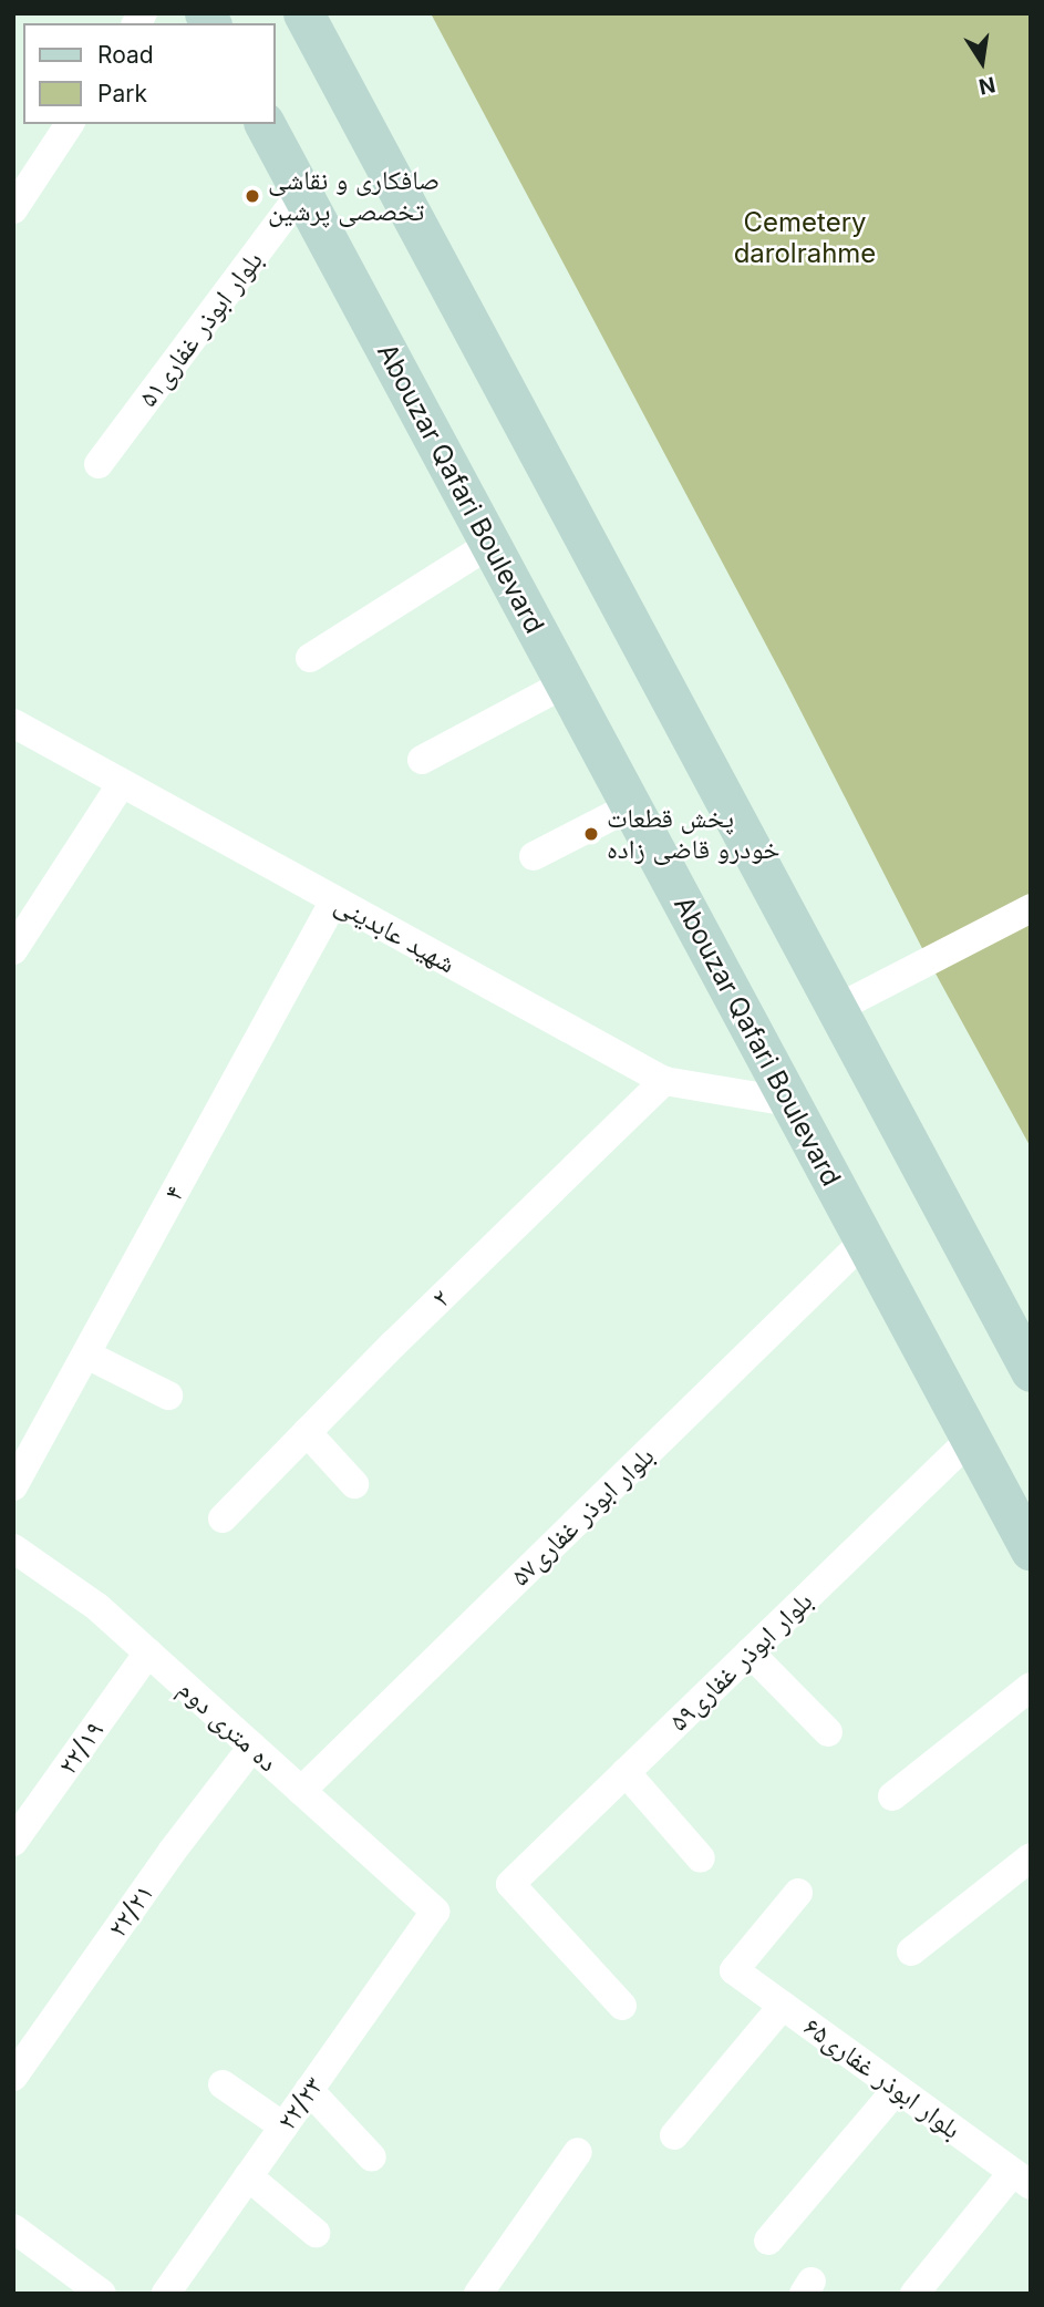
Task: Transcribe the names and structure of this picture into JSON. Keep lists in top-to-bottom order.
{
  "streets": {
    "main road": ["Abouzar Qafari Boulevard"],
    "street": [
      "بلوار ابوذر غفاری۵۱",
      "شهید عابدینی",
      "۴",
      "۲",
      "بلوار ابوذر غفاری۵۷",
      "بلوار ابوذر غفاری۵۹",
      "ده متری دوم",
      "۲۲/۱۹",
      "۲۲/۲۱",
      "بلوار ابوذر غفاری۶۵",
      "۲۲/۲۳"
    ]
  },
  "crossings": [
    ["بلوار ابوذر غفاری۵۱", "Abouzar Qafari Boulevard"],
    ["Abouzar Qafari Boulevard", "شهید عابدینی"],
    ["Abouzar Qafari Boulevard", "بلوار ابوذر غفاری۵۷"],
    ["Abouzar Qafari Boulevard", "بلوار ابوذر غفاری۵۹"],
    ["شهید عابدینی", "۴"],
    ["شهید عابدینی", "۲"],
    ["بلوار ابوذر غفاری۵۷", "ده متری دوم"],
    ["ده متری دوم", "۲۲/۱۹"],
    ["ده متری دوم", "۲۲/۲۱"],
    ["ده متری دوم", "۲۲/۲۳"]
  ],
  "parks": ["Cemetery darolrahme"],
  "places": ["صافکاری و نقاشی تخصصی پرشین", "پخش قطعات خودرو قاضی زاده"],
  "legend": ["Road", "Park"],
  "north": "bottom"
}
